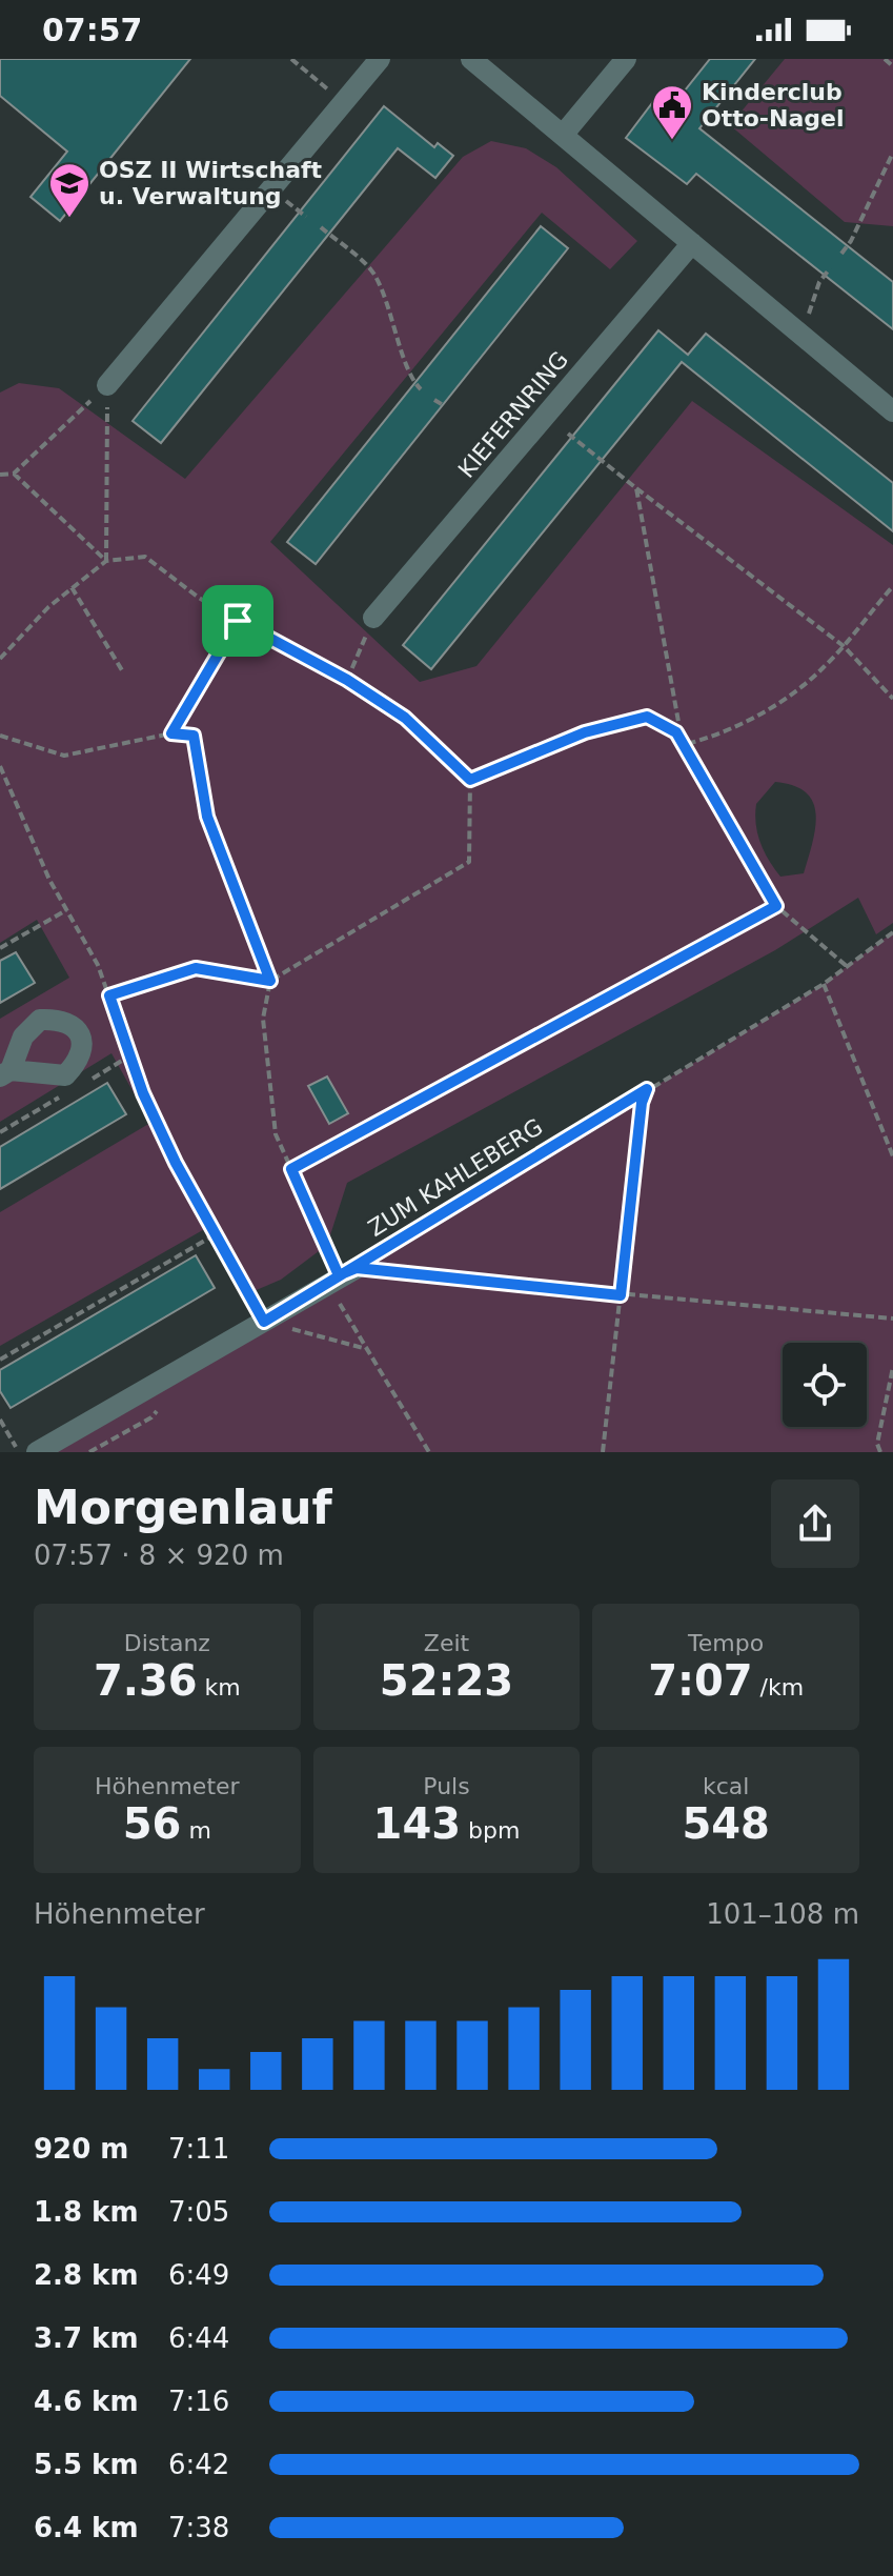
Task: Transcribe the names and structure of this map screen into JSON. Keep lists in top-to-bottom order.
{
  "streets": {
    "street": ["KIEFERNRING"],
    "path": ["ZUM KAHLEBERG"]
  },
  "places": {
    "public building": ["Kinderclub Otto-Nagel"],
    "school or university": ["OSZ II Wirtschaft u. Verwaltung"]
  },
  "page": {
    "status": "07:57",
    "heading": ["Morgenlauf", "07:57 · 8 × 920 m"],
    "stats": [
      ["Distanz", "7.36 km"],
      ["Zeit", "52:23"],
      ["Tempo", "7:07 /km"],
      ["Höhenmeter", "56 m"],
      ["Puls", "143 bpm"],
      ["kcal", "548"]
    ],
    "chart": ["Höhenmeter", "101–108 m"],
    "list": [
      {
        "name": "920 m",
        "note": "7:11"
      },
      {
        "name": "1.8 km",
        "note": "7:05"
      },
      {
        "name": "2.8 km",
        "note": "6:49"
      },
      {
        "name": "3.7 km",
        "note": "6:44"
      },
      {
        "name": "4.6 km",
        "note": "7:16"
      },
      {
        "name": "5.5 km",
        "note": "6:42"
      },
      {
        "name": "6.4 km",
        "note": "7:38"
      }
    ]
  }
}
